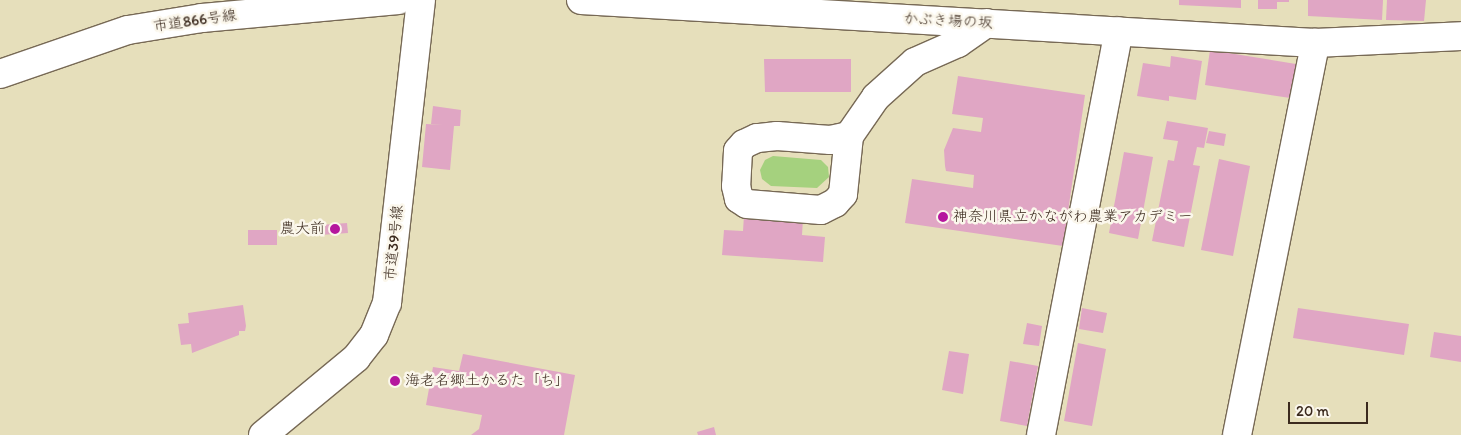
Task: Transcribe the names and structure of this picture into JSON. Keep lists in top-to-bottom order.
{
  "streets": {
    "street": ["市道866号線", "かぶき場の坂", "市道39号線"]
  },
  "places": ["神奈川県立かながわ農業アカデミー", "農大前", "海老名郷土かるた「ち」"],
  "scale_bar": "20 m"
}
